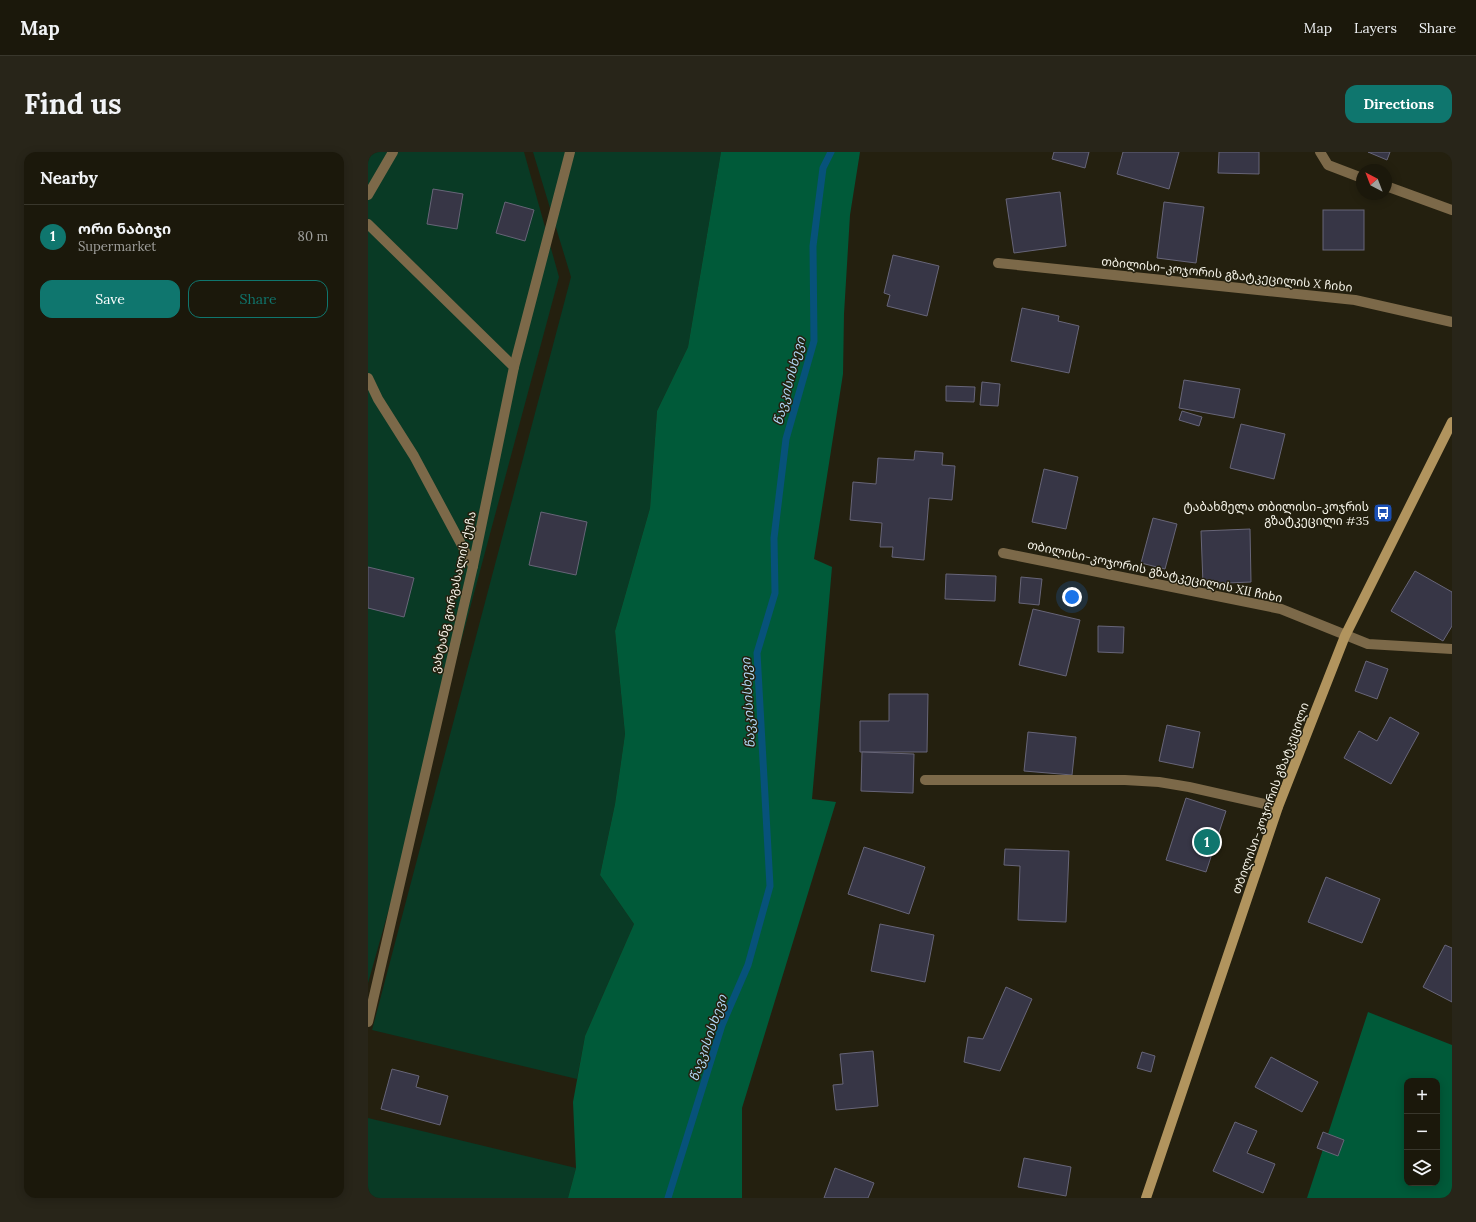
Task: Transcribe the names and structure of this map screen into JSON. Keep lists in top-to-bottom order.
{
  "streets": {
    "main road": ["თბილისი-კოჯორის გზატკეცილი"],
    "street": ["თბილისი-კოჯორის გზატკეცილის X ჩიხი", "თბილისი-კოჯორის გზატკეცილის XII ჩიხი", "ვახტანგ გორგასალის ქუჩა"]
  },
  "crossings": [
    ["თბილისი-კოჯორის გზატკეცილის XII ჩიხი", "თბილისი-კოჯორის გზატკეცილი"]
  ],
  "water": ["წავკისისხევი"],
  "places": {
    "bus stop": ["ტაბახმელა თბილისი-კოჯრის გზატკეცილი #35"]
  },
  "north": "top left",
  "page": {
    "header": "Map",
    "nav": ["Map", "Layers", "Share"],
    "buttons": [
      "Directions",
      ["Save", "Share"]
    ],
    "title": "Find us",
    "heading": "Nearby",
    "list": [
      {
        "mark": "1",
        "name": "ორი ნაბიჯი",
        "note": "Supermarket",
        "value": "80 m"
      }
    ],
    "pins": "1",
    "map_buttons": ["+", "−"]
  }
}
